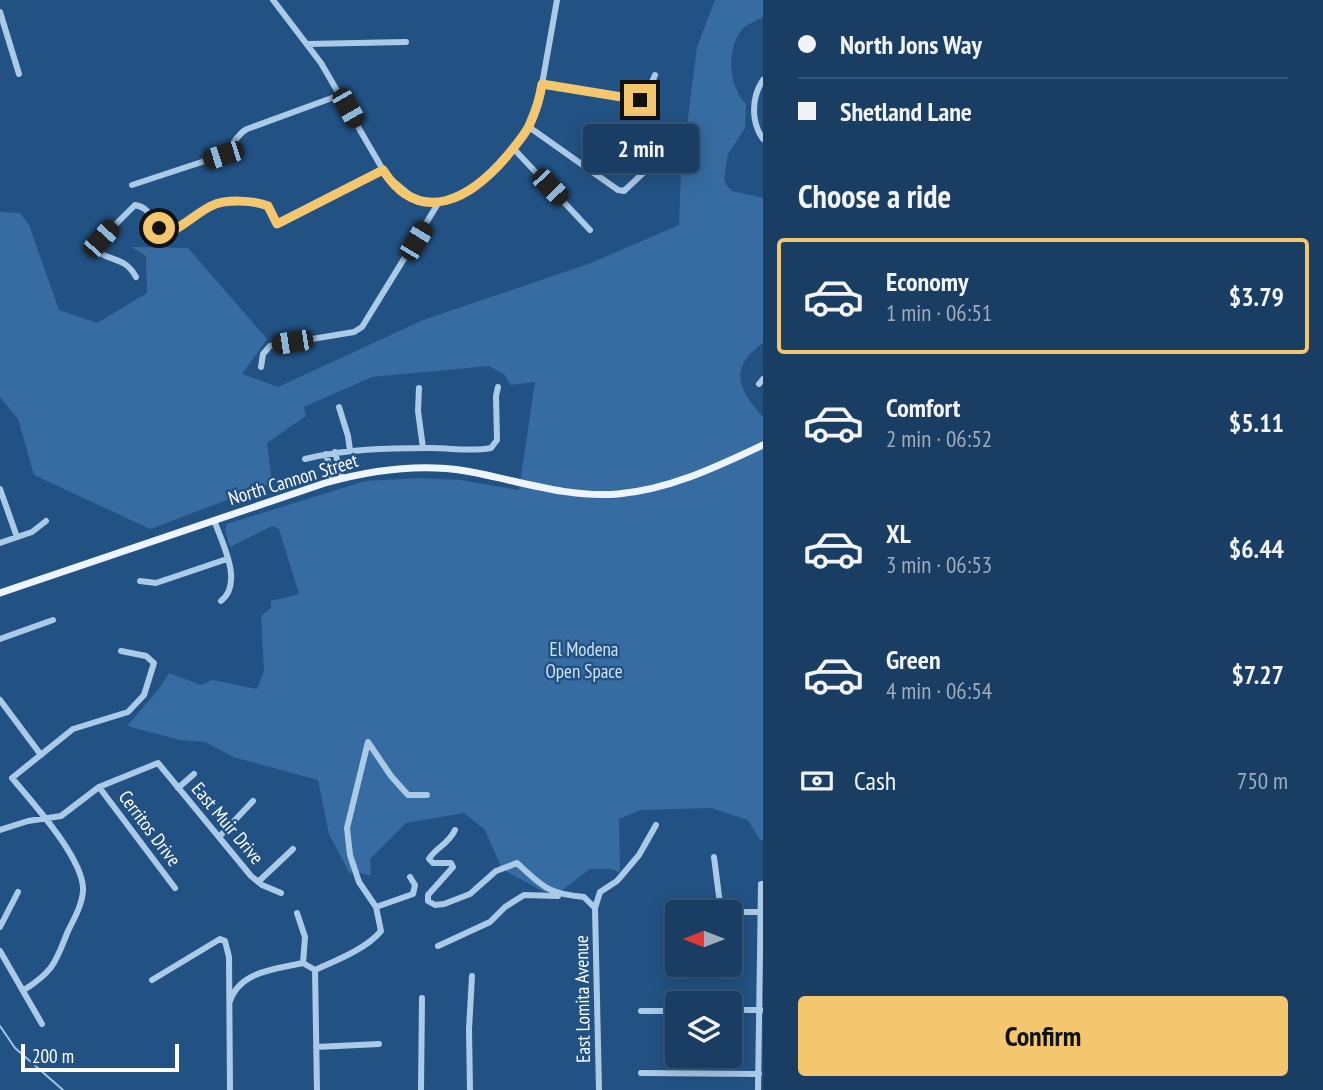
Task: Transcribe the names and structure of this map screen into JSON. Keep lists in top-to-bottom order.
{
  "streets": {
    "main road": ["North Cannon Street"],
    "street": ["East Muir Drive", "Cerritos Drive", "East Lomita Avenue"]
  },
  "crossings": [
    ["East Muir Drive", "Cerritos Drive"]
  ],
  "parks": ["El Modena Open Space"],
  "scale_bar": "200 m",
  "north": "left",
  "page": {
    "banner": ["North Jons Way", "Shetland Lane"],
    "bubble": "2 min",
    "heading": "Choose a ride",
    "list": [
      {
        "name": "Economy",
        "note": "1 min · 06:51",
        "value": "$3.79"
      },
      {
        "name": "Comfort",
        "note": "2 min · 06:52",
        "value": "$5.11"
      },
      {
        "name": "XL",
        "note": "3 min · 06:53",
        "value": "$6.44"
      },
      {
        "name": "Green",
        "note": "4 min · 06:54",
        "value": "$7.27"
      }
    ],
    "pay": ["Cash", "750 m"],
    "buttons": "Confirm",
    "scale": "200 m"
  }
}
